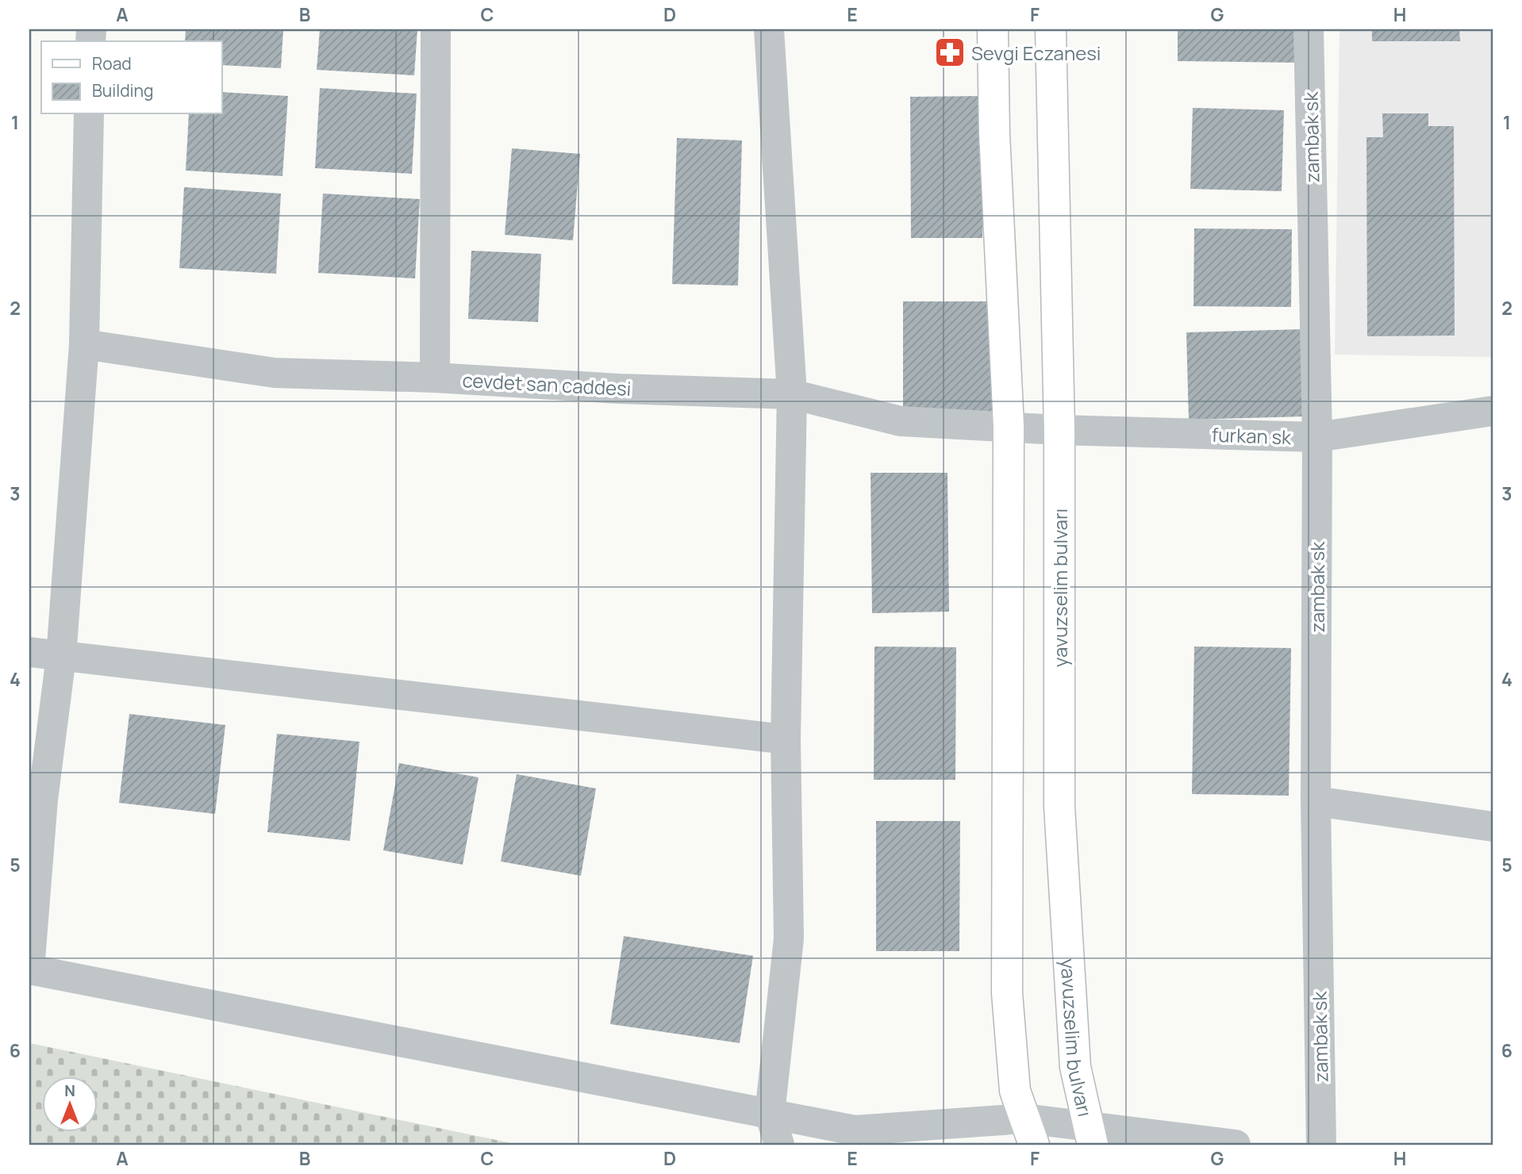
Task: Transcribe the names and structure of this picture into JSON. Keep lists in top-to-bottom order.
{
  "streets": {
    "main road": ["yavuzselim bulvarı"],
    "street": ["zambak sk", "cevdet san caddesi", "furkan sk"]
  },
  "crossings": [
    ["zambak sk", "furkan sk"],
    ["cevdet san caddesi", "furkan sk"],
    ["furkan sk", "yavuzselim bulvarı"]
  ],
  "places": {
    "pharmacy": ["Sevgi Eczanesi"]
  },
  "legend": ["Road", "Building"],
  "north": "top",
  "grid": {
    "columns": [
      "A",
      "B",
      "C",
      "D",
      "E",
      "F",
      "G",
      "H"
    ],
    "rows": [
      "1",
      "2",
      "3",
      "4",
      "5",
      "6"
    ]
  }
}
